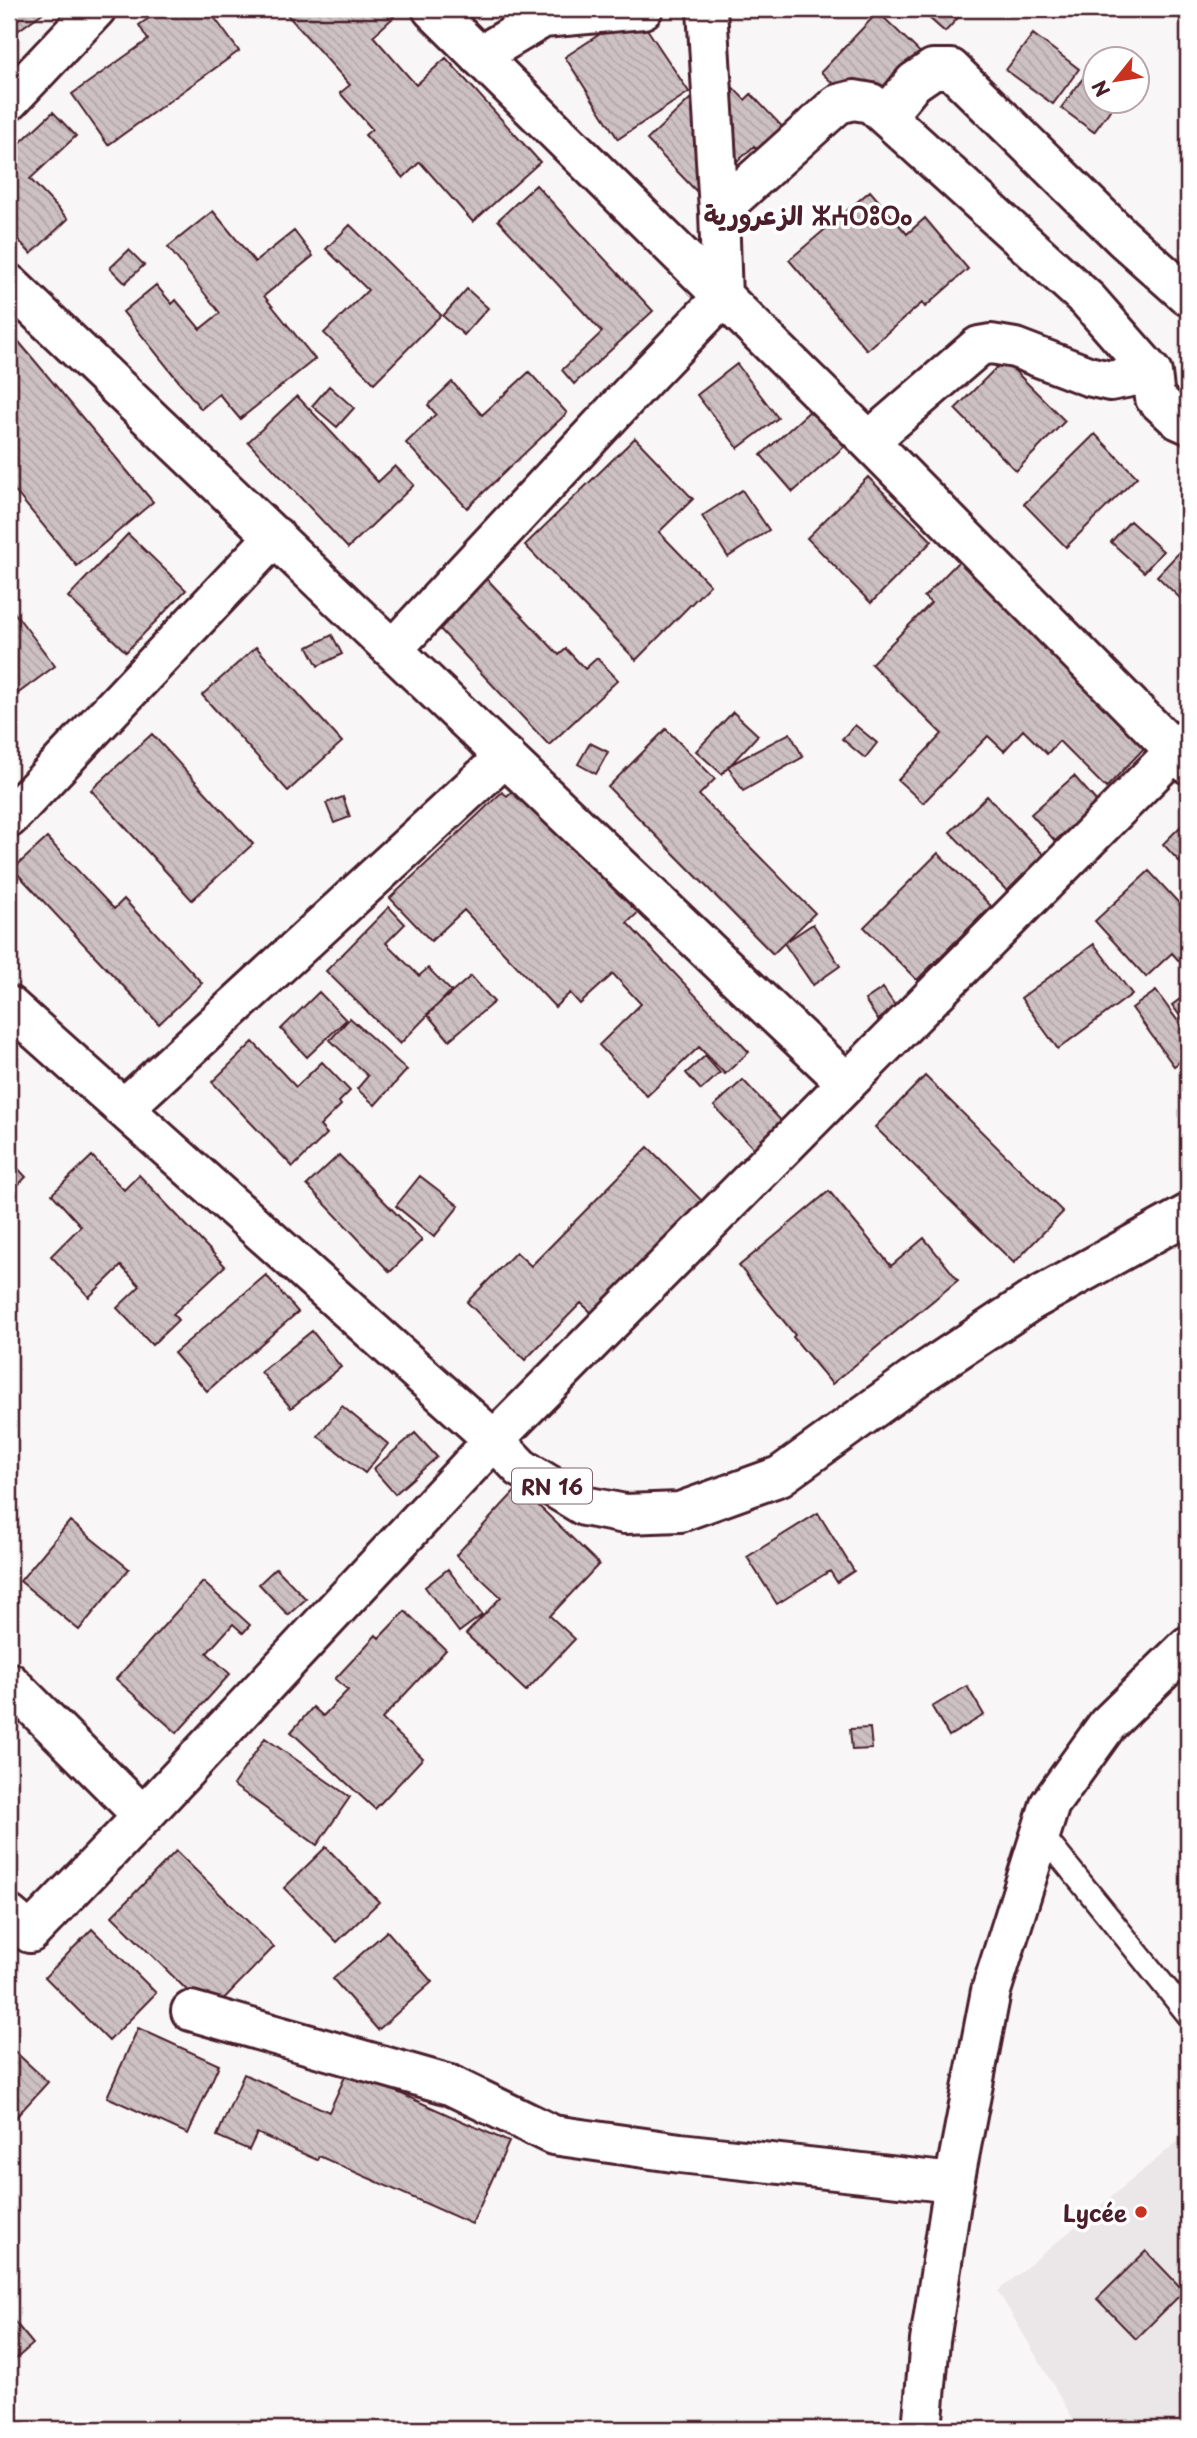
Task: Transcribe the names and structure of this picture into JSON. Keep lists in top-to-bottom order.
{
  "streets": {
    "street": ["RN 16"]
  },
  "districts": ["الزعرورية ⵣⵄⵔⵓⵔⴰ"],
  "places": ["Lycée"],
  "north": "bottom left"
}
